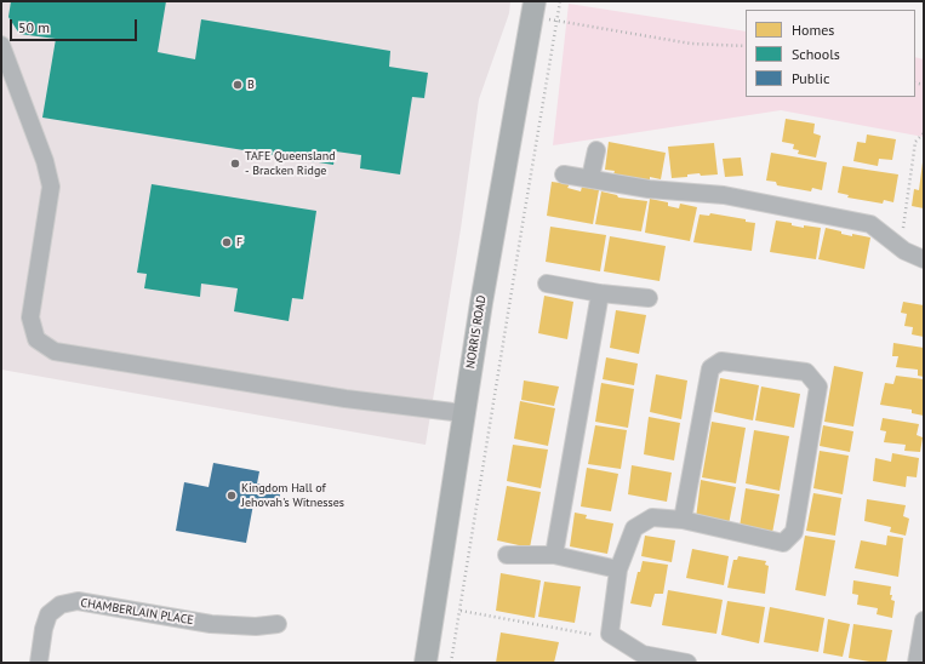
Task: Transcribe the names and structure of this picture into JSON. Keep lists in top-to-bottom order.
{
  "streets": {
    "main road": ["NORRIS ROAD"],
    "street": ["CHAMBERLAIN PLACE"]
  },
  "places": [
    "B",
    "TAFE Queensland - Bracken Ridge",
    "F",
    "Kingdom Hall of Jehovah's Witnesses"
  ],
  "legend": ["Homes", "Schools", "Public"],
  "scale_bar": "50 m"
}
